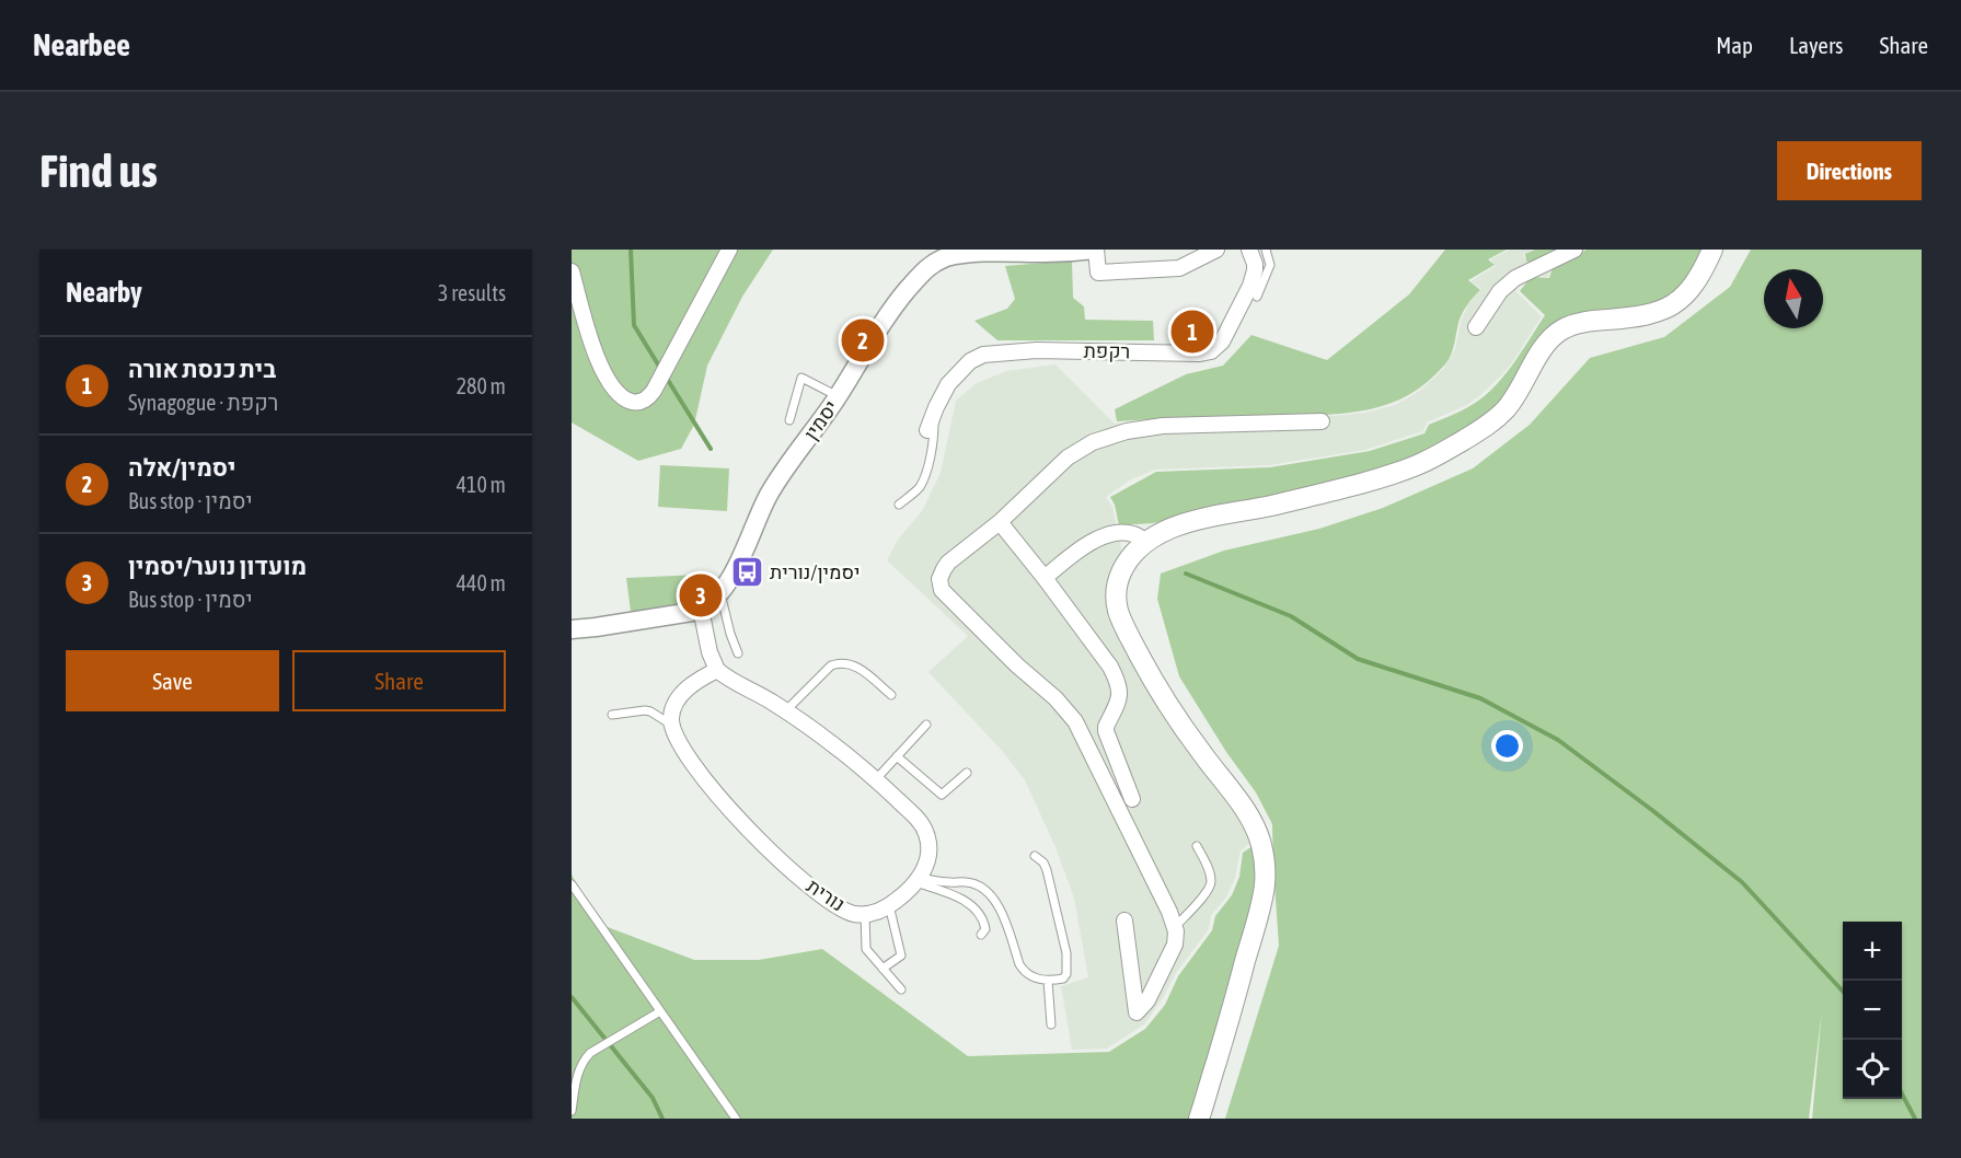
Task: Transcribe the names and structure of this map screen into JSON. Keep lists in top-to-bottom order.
{
  "streets": {
    "street": ["רקפת", "יסמין", "נורית"]
  },
  "places": {
    "bus stop": ["יסמין/נורית"]
  },
  "north": "top",
  "page": {
    "header": "Nearbee",
    "nav": ["Map", "Layers", "Share"],
    "buttons": [
      "Directions",
      ["Save", "Share"]
    ],
    "title": "Find us",
    "heading": ["Nearby", "3 results"],
    "pins": ["1", "2", "3"],
    "list": [
      {
        "mark": "1",
        "name": "בית כנסת אורה",
        "note": "Synagogue · רקפת",
        "value": "280 m"
      },
      {
        "mark": "2",
        "name": "יסמין/אלה",
        "note": "Bus stop · יסמין",
        "value": "410 m"
      },
      {
        "mark": "3",
        "name": "מועדון נוער/יסמין",
        "note": "Bus stop · יסמין",
        "value": "440 m"
      }
    ],
    "map_buttons": ["+", "−"]
  }
}
